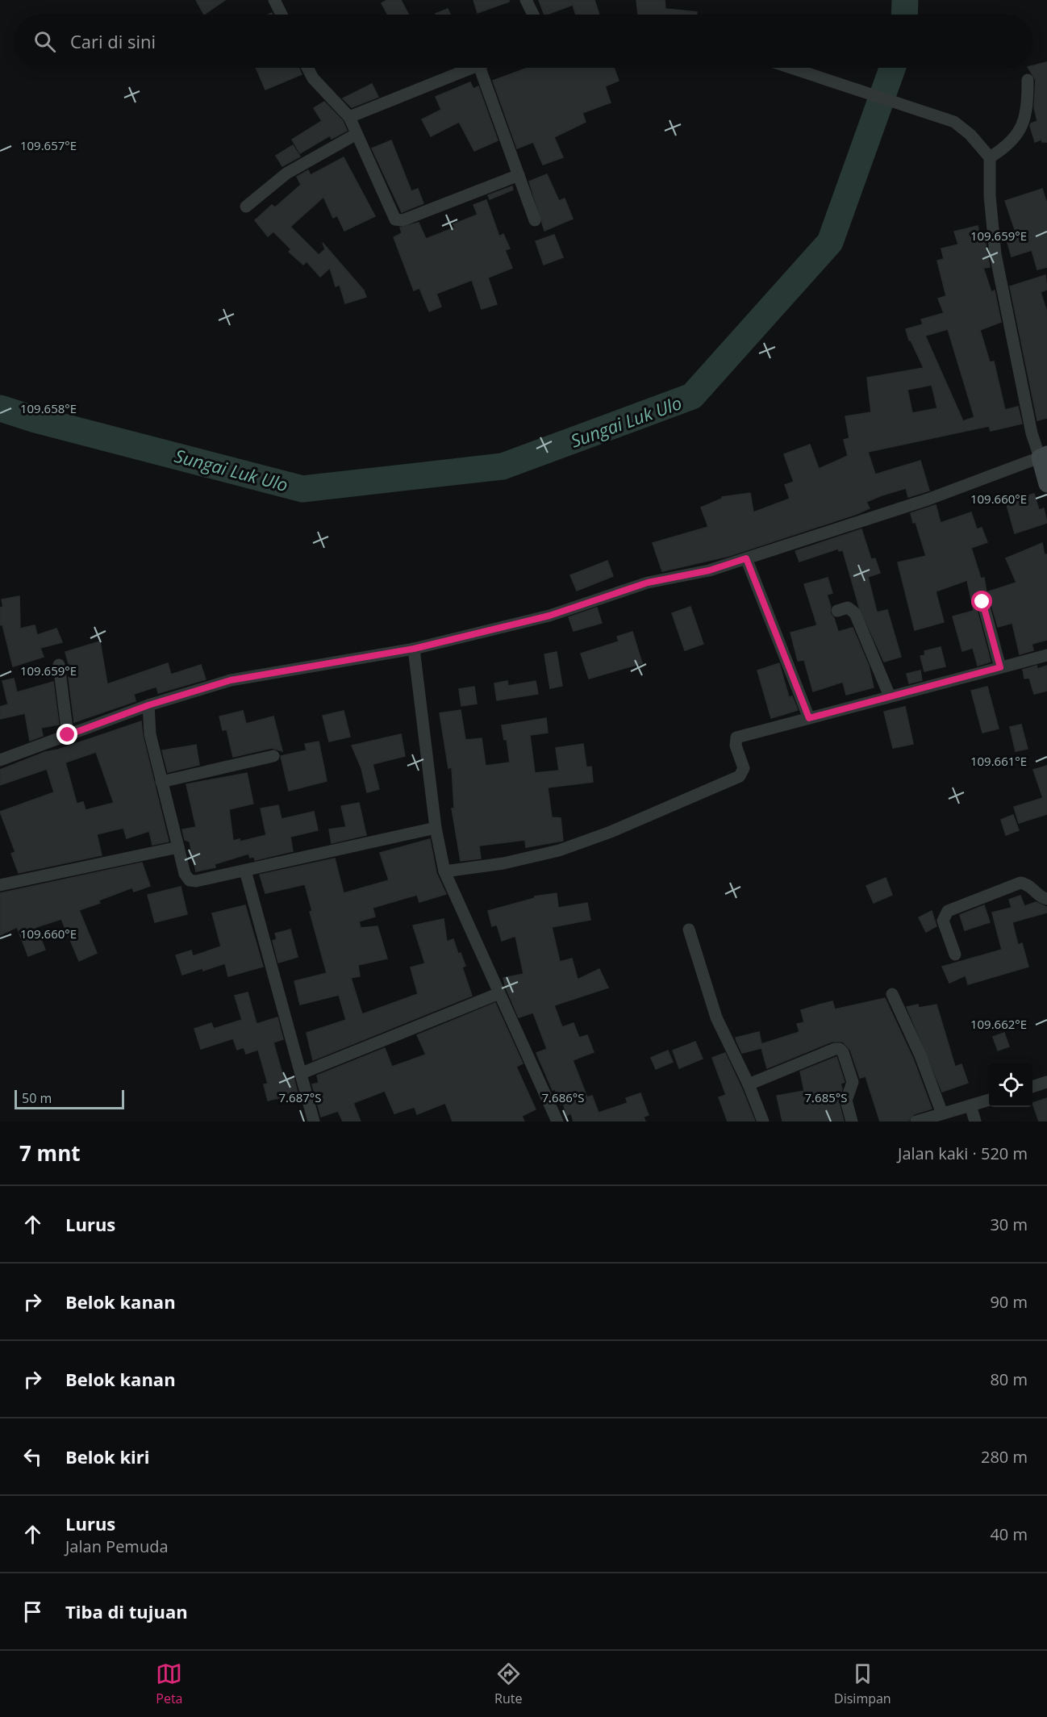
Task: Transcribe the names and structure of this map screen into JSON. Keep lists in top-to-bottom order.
{
  "water": ["Sungai Luk Ulo"],
  "scale_bar": "50 m",
  "page": {
    "search": "Cari di sini",
    "scale": "50 m",
    "heading": ["7 mnt", "Jalan kaki · 520 m"],
    "list": [
      ["Lurus", "30 m"],
      ["Belok kanan", "90 m"],
      ["Belok kanan", "80 m"],
      ["Belok kiri", "280 m"],
      ["Lurus", "Jalan Pemuda", "40 m"],
      "Tiba di tujuan"
    ],
    "nav": ["Peta", "Rute", "Disimpan"]
  },
  "coordinates": [
    "109.657°E",
    "109.659°E",
    "109.658°E",
    "109.660°E",
    "109.661°E",
    "109.662°E",
    "7.687°S",
    "7.686°S",
    "7.685°S"
  ]
}
